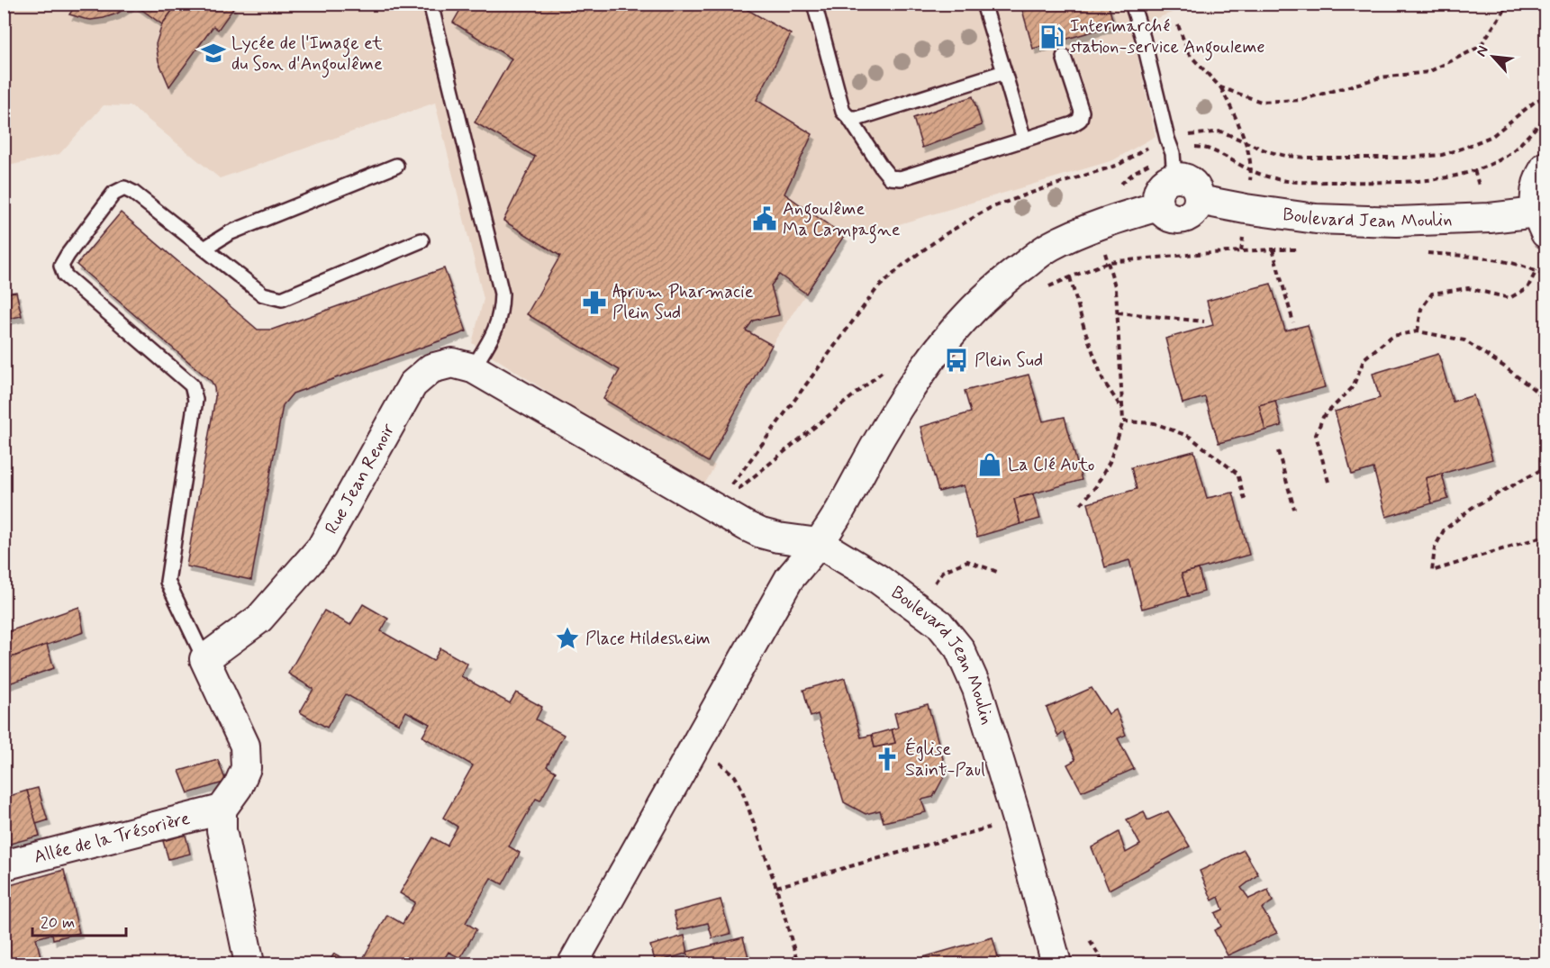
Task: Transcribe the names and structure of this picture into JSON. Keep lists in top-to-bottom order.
{
  "streets": {
    "street": ["Boulevard Jean Moulin", "Rue Jean Renoir", "Allée de la Trésorière"]
  },
  "crossings": [
    ["Boulevard Jean Moulin", "Rue Jean Renoir"]
  ],
  "places": {
    "fuel station": ["Intermarché station-service Angouleme"],
    "school or university": ["Lycée de l'Image et du Son d'Angoulême"],
    "public building": ["Angoulême Ma Campagne"],
    "pharmacy": ["Aprium Pharmacie Plein Sud"],
    "bus stop": ["Plein Sud"],
    "shop": ["La Clé Auto"],
    "place": ["Place Hildesheim"],
    "church": ["Église Saint-Paul"]
  },
  "scale_bar": "20 m",
  "north": "top left"
}
